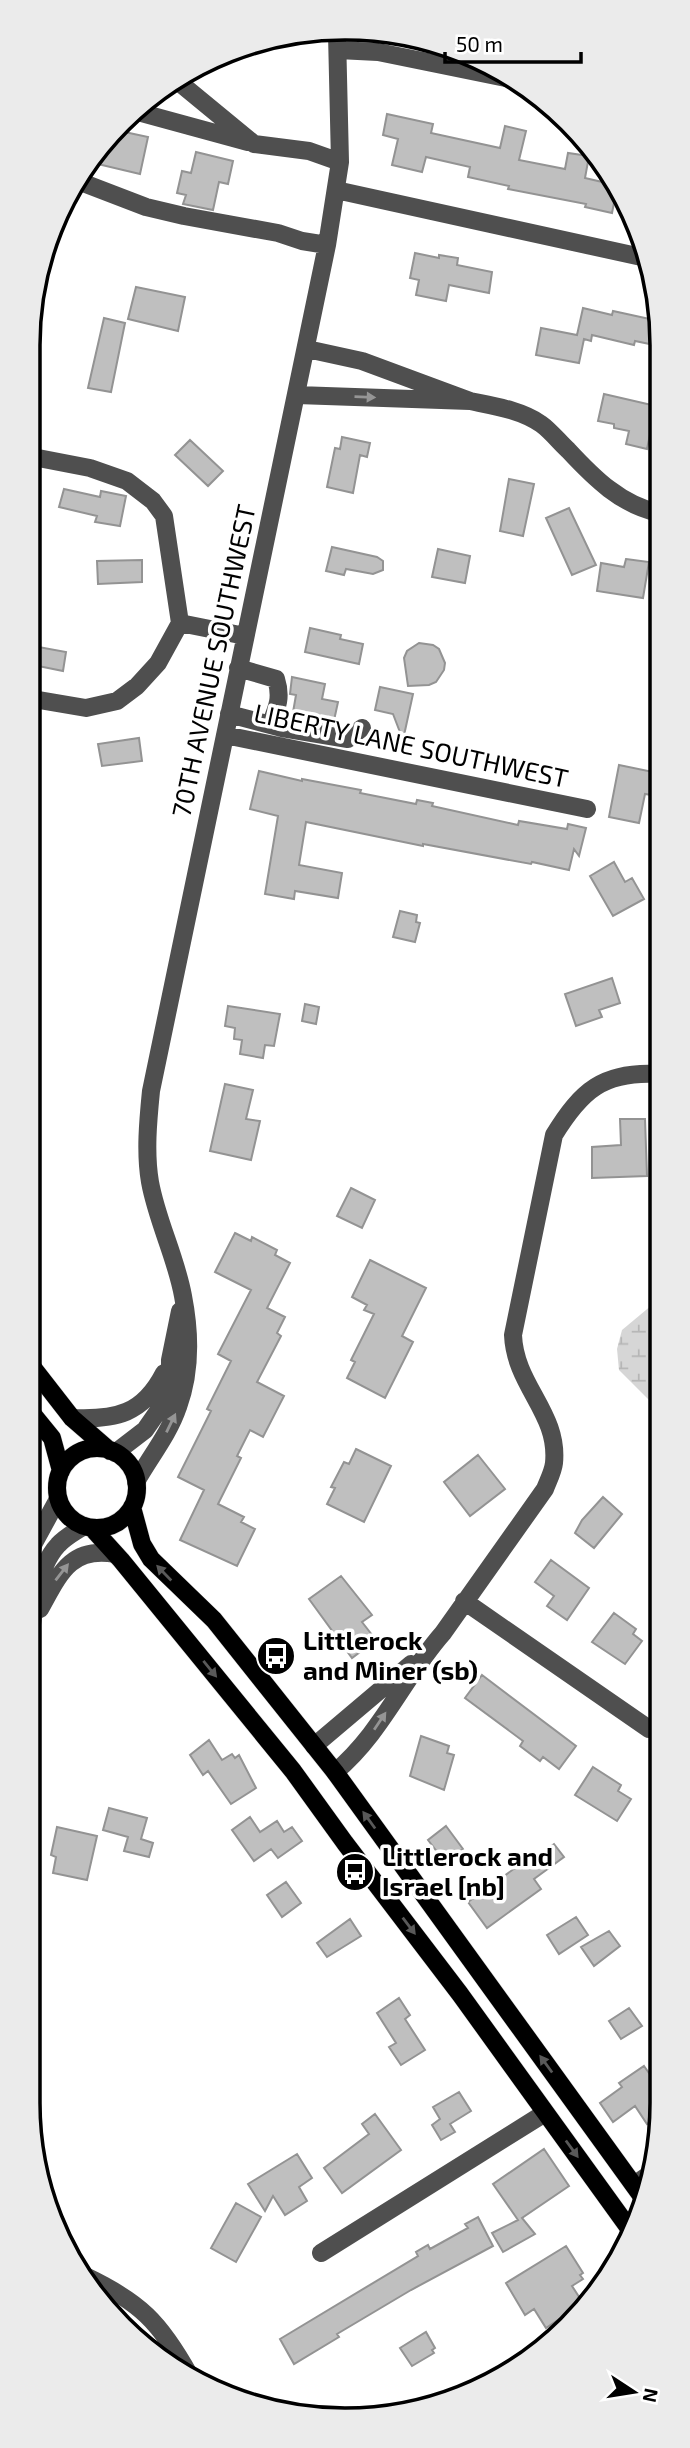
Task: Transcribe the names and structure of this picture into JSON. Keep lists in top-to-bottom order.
{
  "streets": {
    "street": ["70TH AVENUE SOUTHWEST", "LIBERTY LANE SOUTHWEST"]
  },
  "crossings": [
    ["70TH AVENUE SOUTHWEST", "LIBERTY LANE SOUTHWEST"]
  ],
  "places": {
    "bus stop": ["Littlerock and Miner (sb)", "Littlerock and Israel [nb]"]
  },
  "scale_bar": "50 m",
  "north": "right"
}
